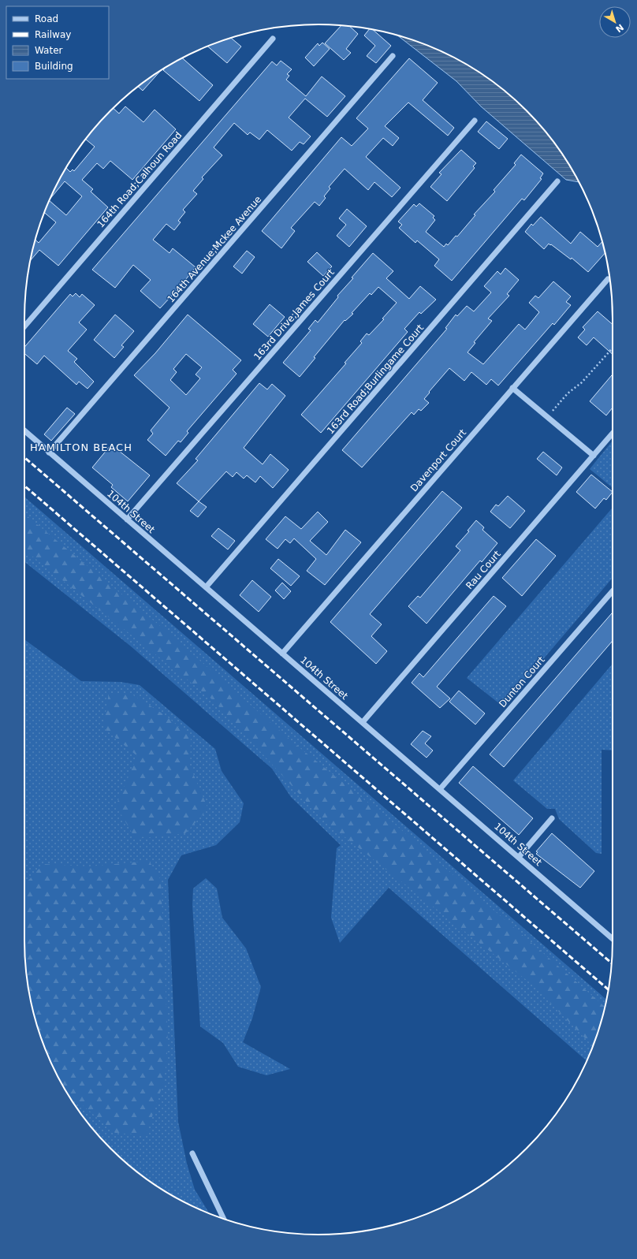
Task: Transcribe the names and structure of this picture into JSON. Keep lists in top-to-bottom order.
{
  "streets": {
    "street": [
      "164th Road;Calhoun Road",
      "164th Avenue;Mckee Avenue",
      "163rd Drive;James Court",
      "163rd Road;Burlingame Court",
      "Davenport Court",
      "104th Street",
      "Rau Court",
      "Dunton Court"
    ]
  },
  "crossings": [
    ["164th Avenue;Mckee Avenue", "104th Street"],
    ["163rd Drive;James Court", "104th Street"],
    ["163rd Road;Burlingame Court", "104th Street"],
    ["Davenport Court", "104th Street"],
    ["104th Street", "Rau Court"],
    ["104th Street", "Dunton Court"]
  ],
  "districts": ["HAMILTON BEACH"],
  "legend": [
    "Road",
    "Railway",
    "Water",
    "Building"
  ],
  "north": "bottom right"
}
